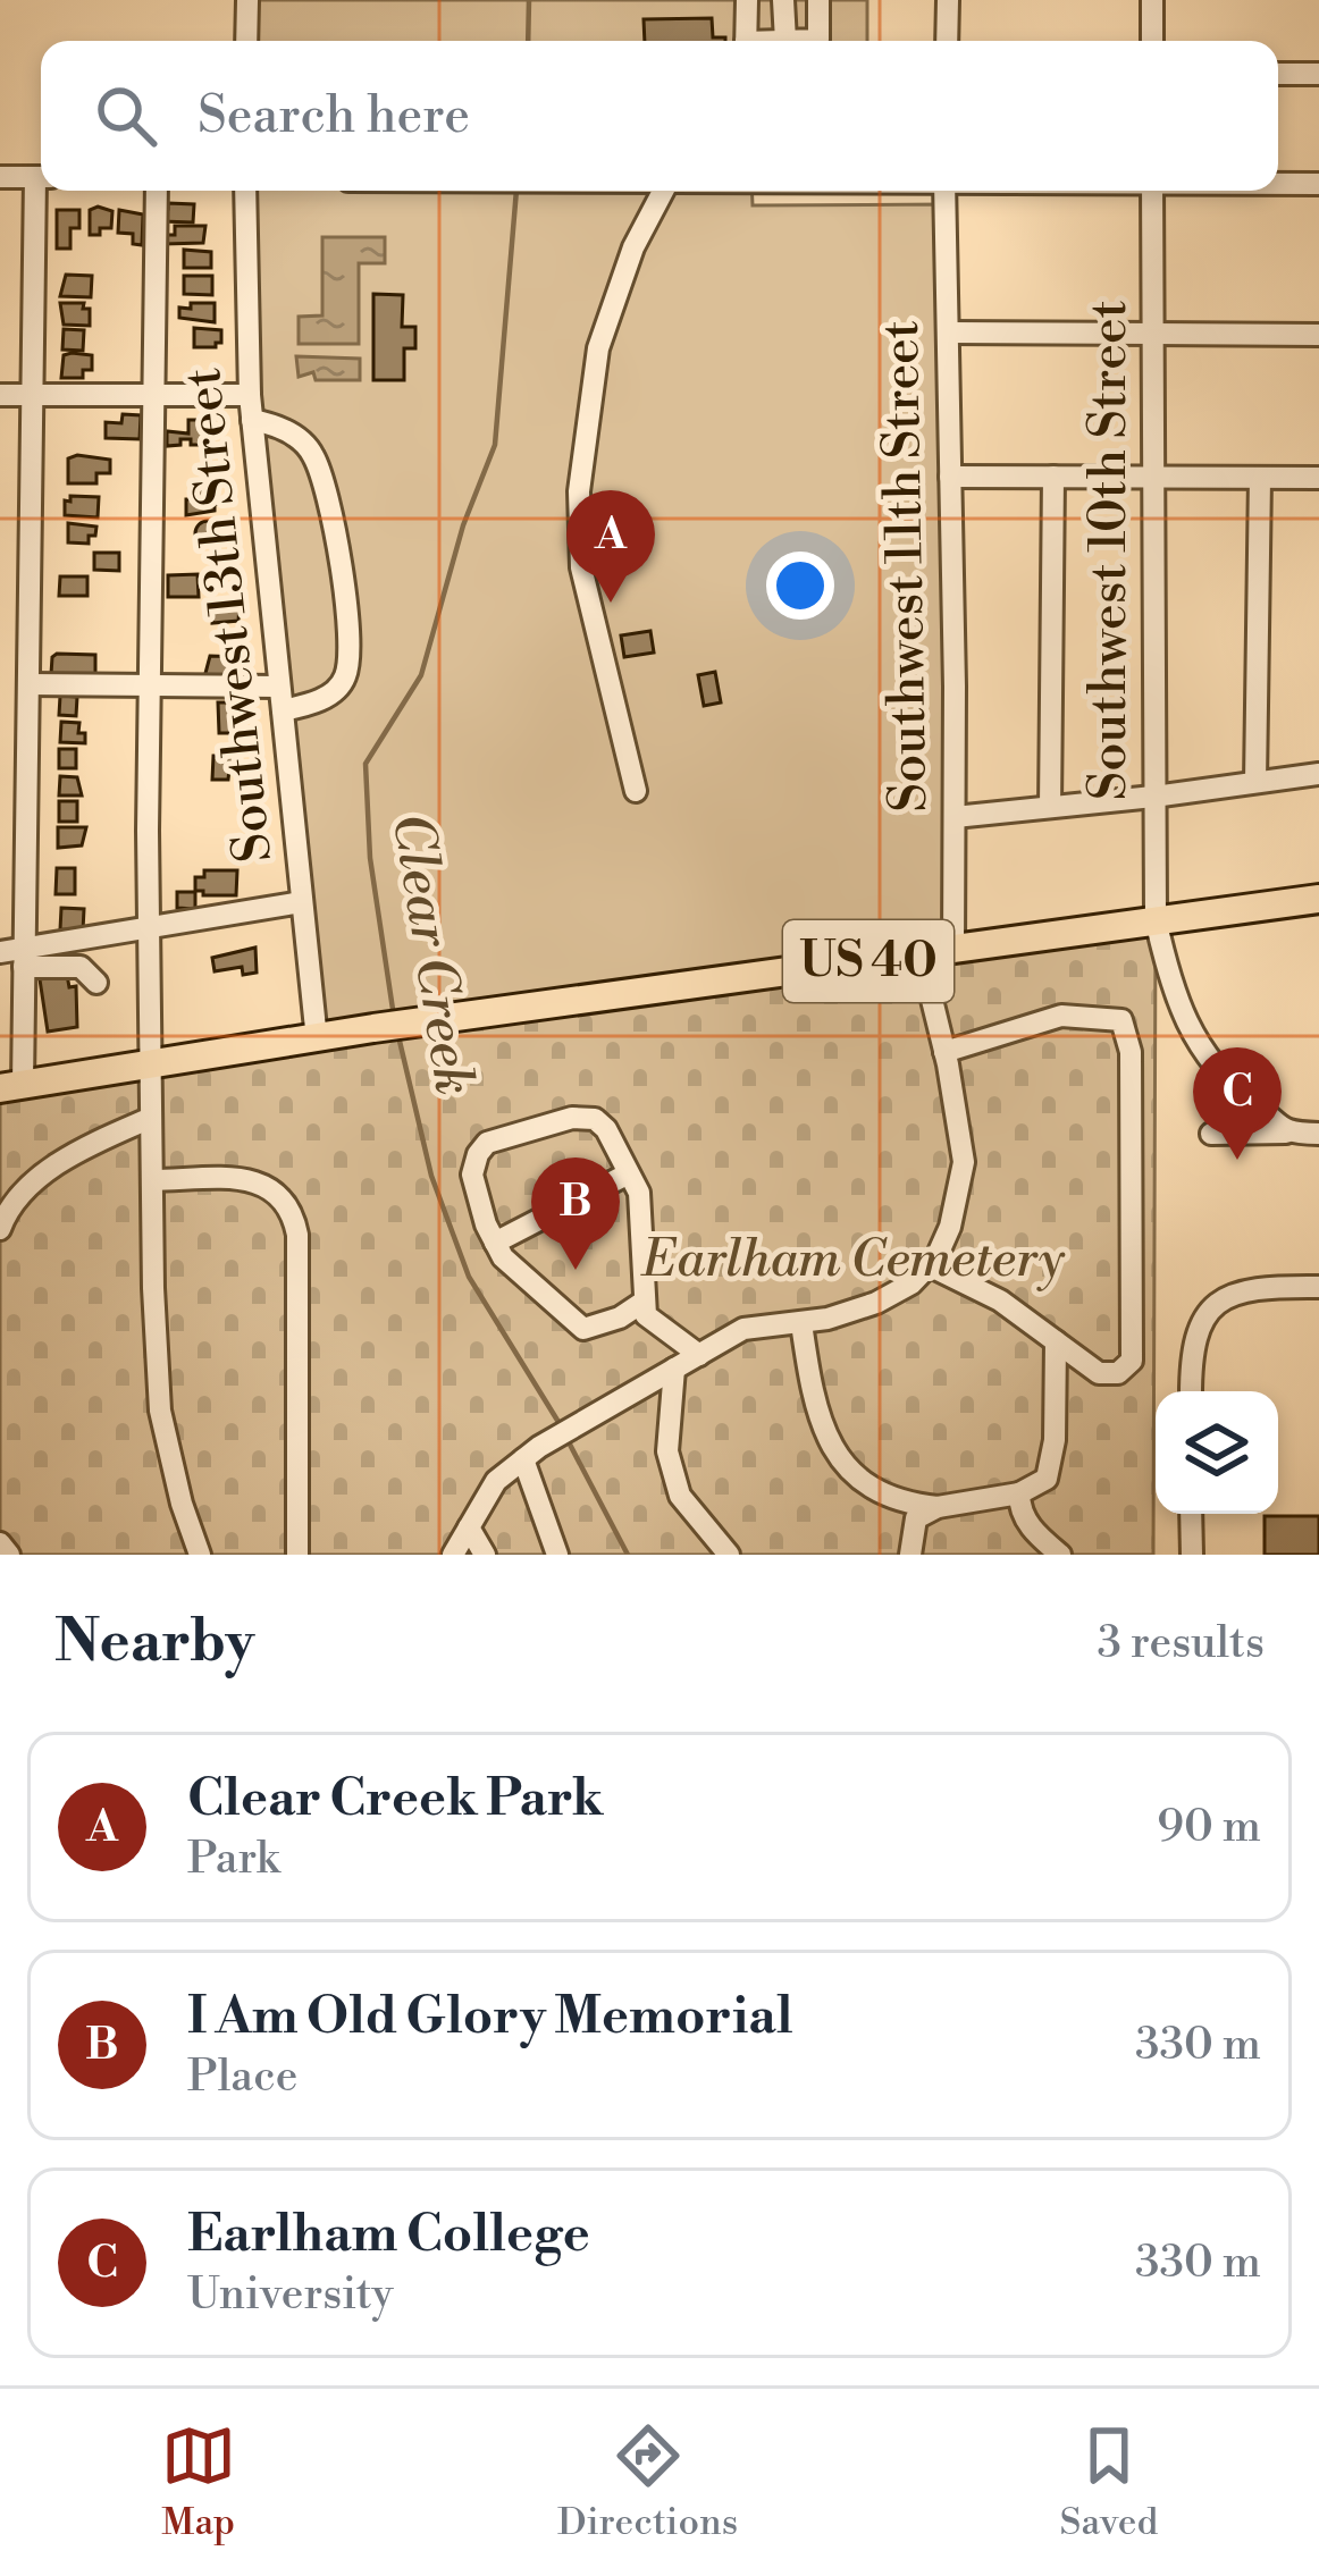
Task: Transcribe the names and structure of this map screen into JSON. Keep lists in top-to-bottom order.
{
  "streets": {
    "main road": ["US 40"],
    "street": ["Southwest 10th Street", "Southwest 11th Street", "Southwest 13th Street"]
  },
  "crossings": [
    ["Southwest 10th Street", "US 40"],
    ["Southwest 11th Street", "US 40"],
    ["Southwest 13th Street", "US 40"]
  ],
  "water": ["Clear Creek"],
  "parks": ["Earlham Cemetery"],
  "page": {
    "search": "Search here",
    "pins": ["A", "C", "B"],
    "heading": ["Nearby", "3 results"],
    "list": [
      {
        "mark": "A",
        "name": "Clear Creek Park",
        "note": "Park",
        "value": "90 m"
      },
      {
        "mark": "B",
        "name": "I Am Old Glory Memorial",
        "note": "Place",
        "value": "330 m"
      },
      {
        "mark": "C",
        "name": "Earlham College",
        "note": "University",
        "value": "330 m"
      }
    ],
    "nav": ["Map", "Directions", "Saved"]
  }
}
